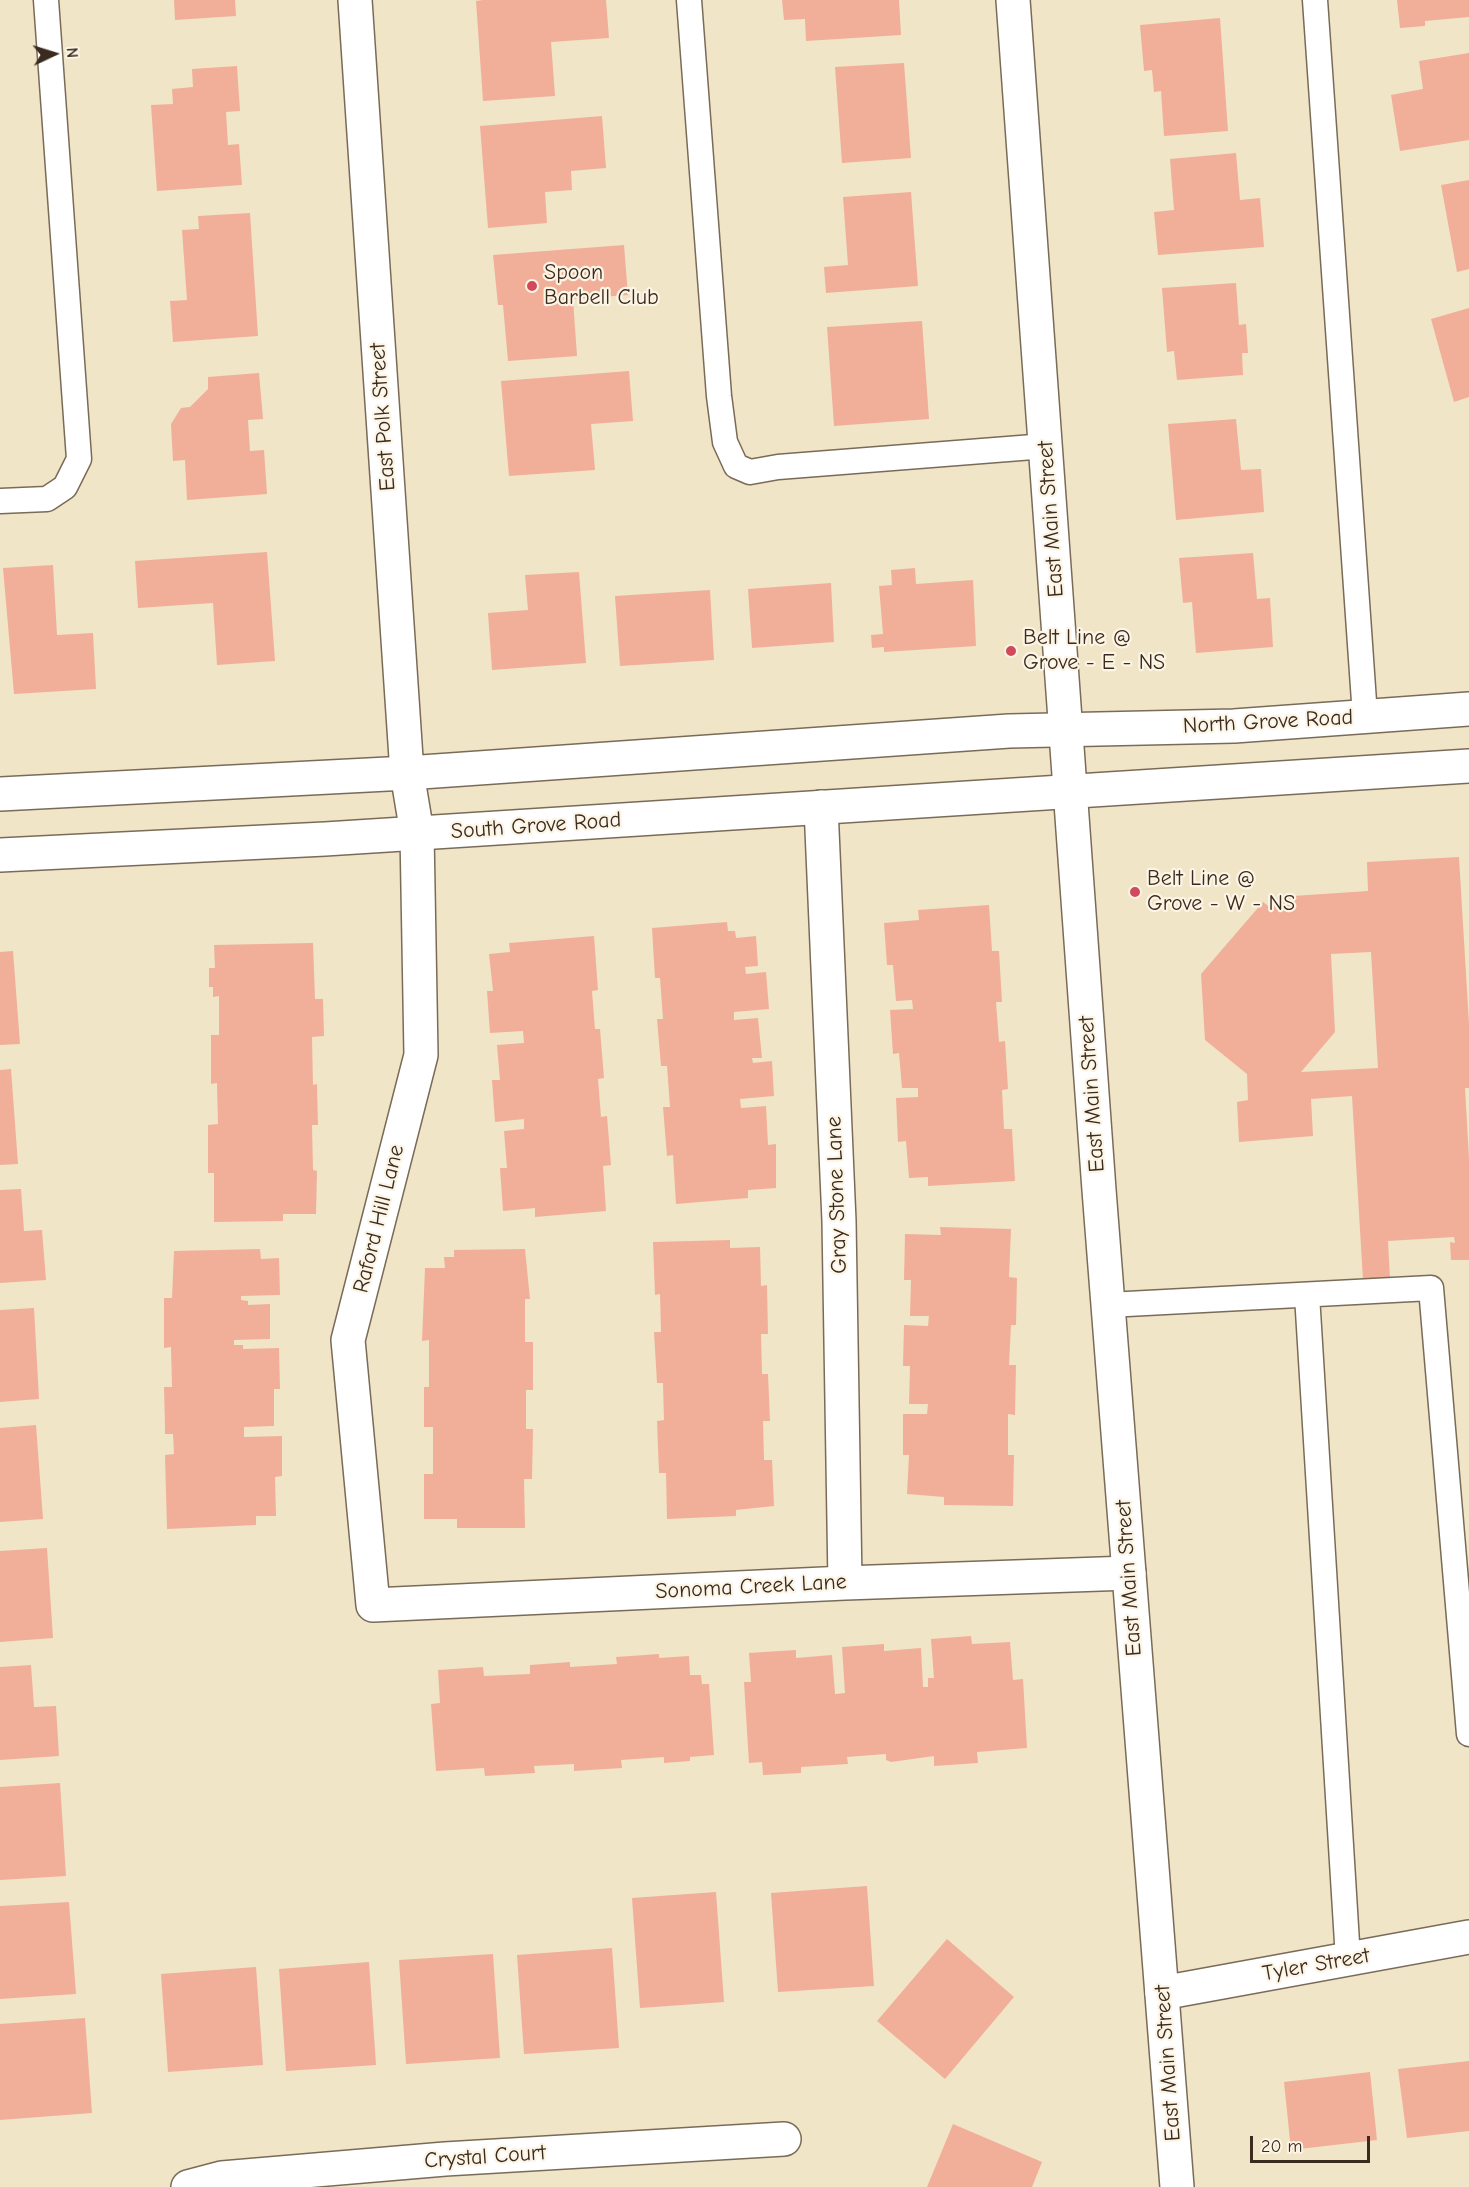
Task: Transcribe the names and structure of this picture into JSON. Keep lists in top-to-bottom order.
{
  "streets": {
    "street": [
      "East Polk Street",
      "East Main Street",
      "North Grove Road",
      "South Grove Road",
      "Gray Stone Lane",
      "Raford Hill Lane",
      "Sonoma Creek Lane",
      "Tyler Street",
      "Crystal Court"
    ]
  },
  "crossings": [
    ["East Polk Street", "South Grove Road"],
    ["East Polk Street", "Raford Hill Lane"],
    ["East Main Street", "North Grove Road"],
    ["East Main Street", "South Grove Road"],
    ["East Main Street", "Sonoma Creek Lane"],
    ["East Main Street", "Tyler Street"],
    ["South Grove Road", "Gray Stone Lane"],
    ["South Grove Road", "Raford Hill Lane"],
    ["Gray Stone Lane", "Sonoma Creek Lane"],
    ["Raford Hill Lane", "Sonoma Creek Lane"]
  ],
  "places": ["Spoon Barbell Club", "Belt Line @ Grove - E - NS", "Belt Line @ Grove - W - NS"],
  "scale_bar": "20 m",
  "north": "right"
}
